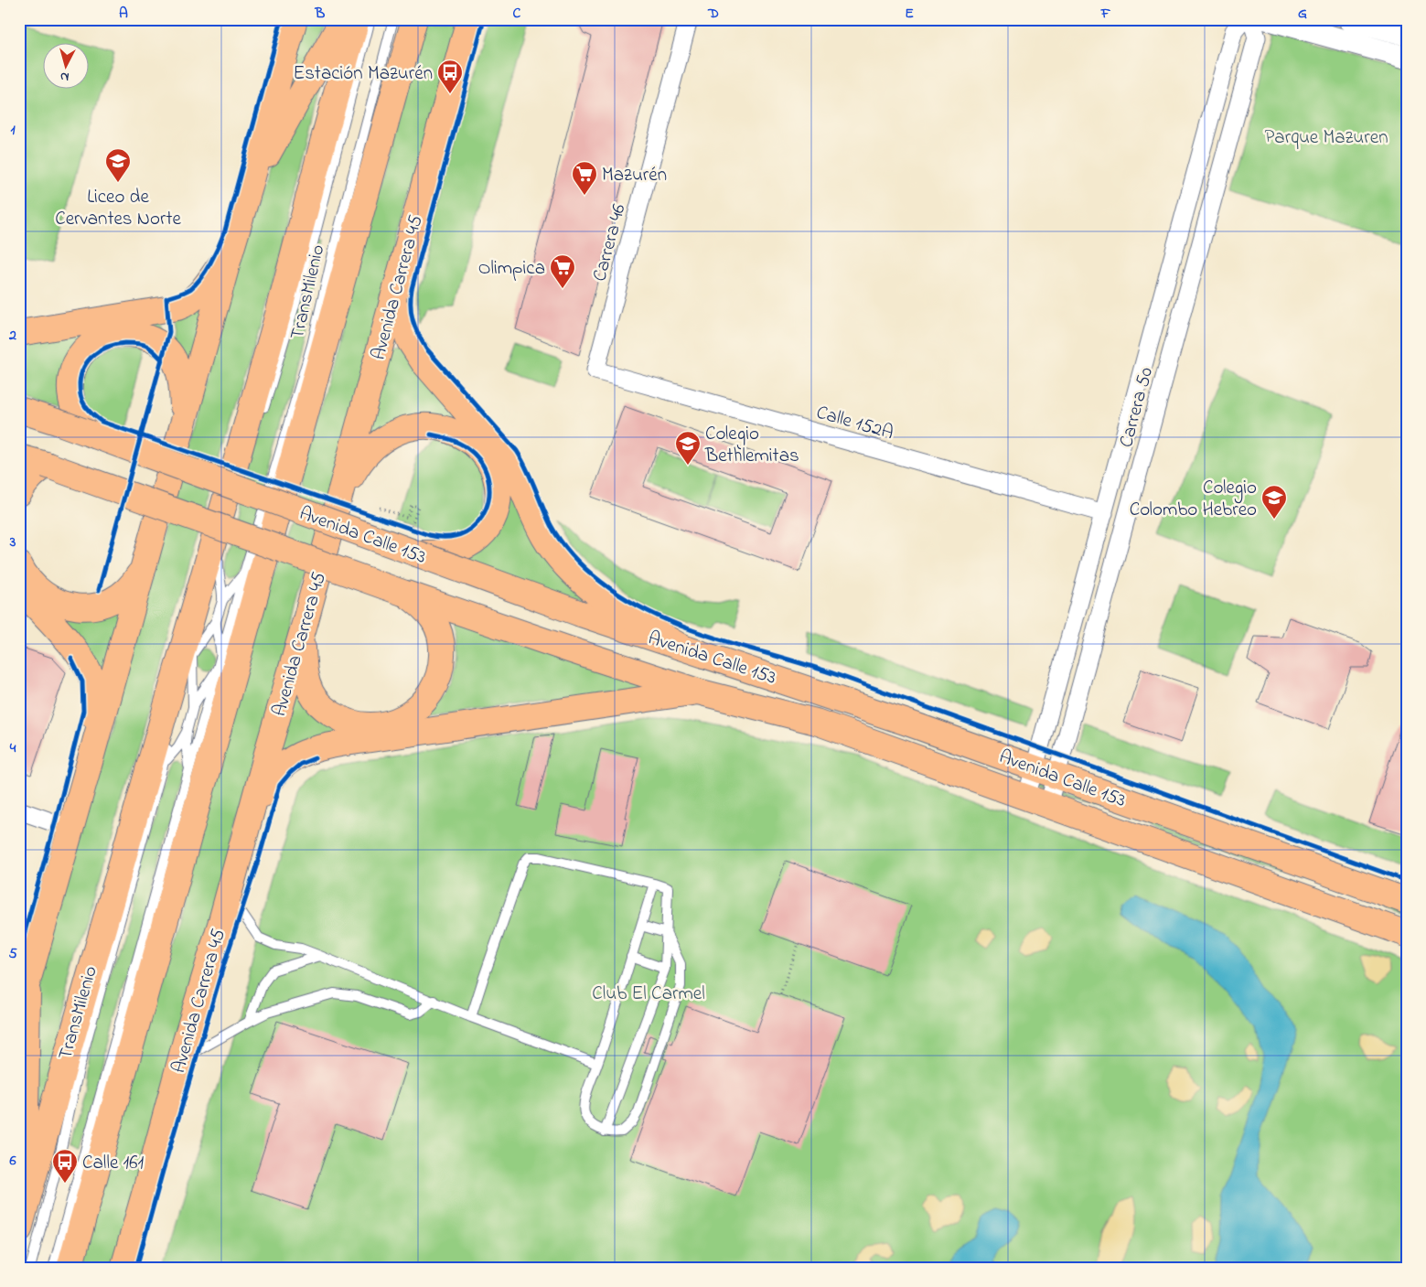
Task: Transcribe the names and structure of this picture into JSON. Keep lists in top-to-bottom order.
{
  "streets": {
    "main road": ["Avenida Carrera 45", "Avenida Calle 153"],
    "street": ["Carrera 46", "Carrera 50", "Calle 152A"],
    "lane": ["TransMilenio"]
  },
  "crossings": [
    ["Carrera 46", "Calle 152A"],
    ["Carrera 50", "Calle 152A"],
    ["Carrera 50", "Avenida Calle 153"]
  ],
  "parks": ["Parque Mazuren", "Club El Carmel"],
  "places": {
    "bus stop": ["Estación Mazurén", "Calle 161"],
    "school or university": ["Liceo de Cervantes Norte", "Colegio Bethlemitas", "Colegio Colombo Hebreo"],
    "supermarket": ["Mazurén", "Olimpica"]
  },
  "north": "bottom",
  "grid": {
    "columns": [
      "A",
      "B",
      "C",
      "D",
      "E",
      "F",
      "G"
    ],
    "rows": [
      "1",
      "2",
      "3",
      "4",
      "5",
      "6"
    ]
  }
}
